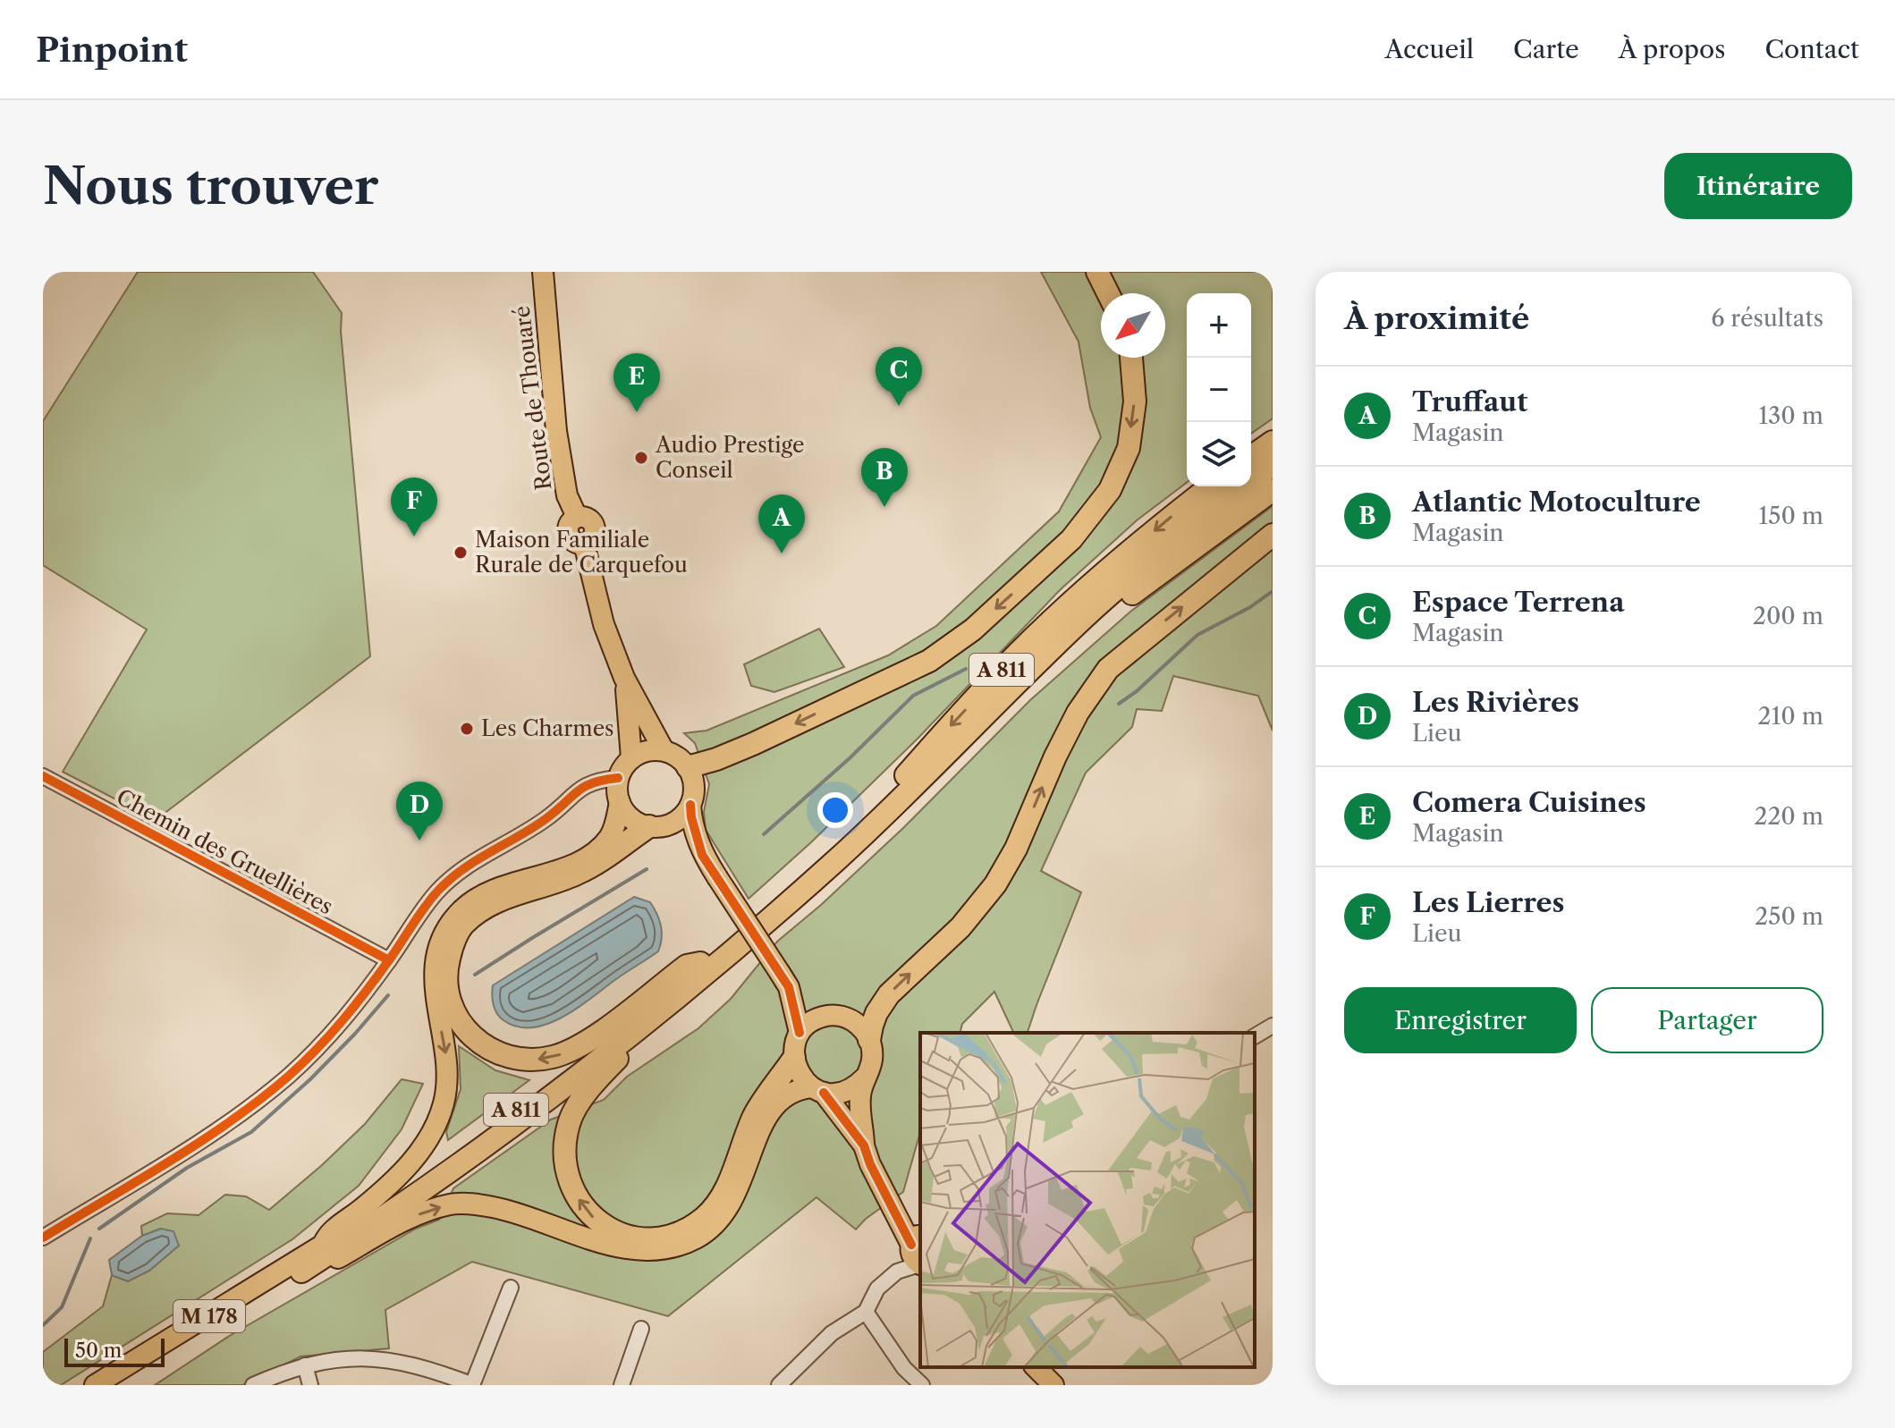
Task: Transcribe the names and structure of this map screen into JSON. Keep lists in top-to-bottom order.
{
  "streets": {
    "highway": ["A 811"],
    "main road": ["Route de Thouaré", "M 178"],
    "street": ["Chemin des Gruellières"]
  },
  "crossings": [
    ["A 811", "M 178"]
  ],
  "places": ["Audio Prestige Conseil", "Maison Familiale Rurale de Carquefou", "Les Charmes"],
  "scale_bar": "50 m",
  "north": "bottom left",
  "page": {
    "header": "Pinpoint",
    "nav": [
      "Accueil",
      "Carte",
      "À propos",
      "Contact"
    ],
    "buttons": [
      "Itinéraire",
      ["Enregistrer", "Partager"]
    ],
    "title": "Nous trouver",
    "heading": ["À proximité", "6 résultats"],
    "map_buttons": ["+", "−"],
    "pins": [
      "C",
      "E",
      "B",
      "F",
      "A",
      "D"
    ],
    "list": [
      {
        "mark": "A",
        "name": "Truffaut",
        "note": "Magasin",
        "value": "130 m"
      },
      {
        "mark": "B",
        "name": "Atlantic Motoculture",
        "note": "Magasin",
        "value": "150 m"
      },
      {
        "mark": "C",
        "name": "Espace Terrena",
        "note": "Magasin",
        "value": "200 m"
      },
      {
        "mark": "D",
        "name": "Les Rivières",
        "note": "Lieu",
        "value": "210 m"
      },
      {
        "mark": "E",
        "name": "Comera Cuisines",
        "note": "Magasin",
        "value": "220 m"
      },
      {
        "mark": "F",
        "name": "Les Lierres",
        "note": "Lieu",
        "value": "250 m"
      }
    ],
    "scale": "50 m"
  }
}
